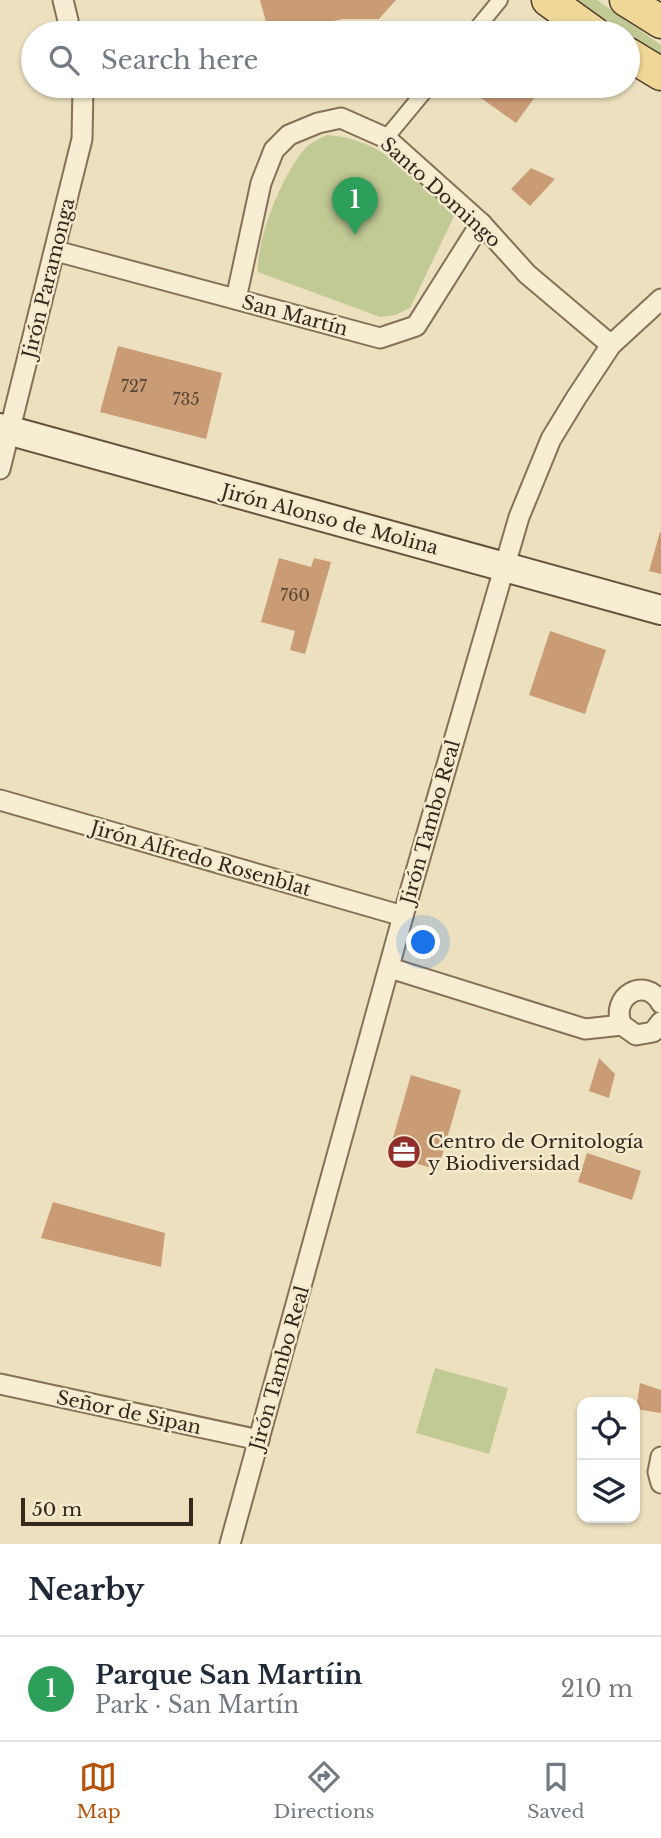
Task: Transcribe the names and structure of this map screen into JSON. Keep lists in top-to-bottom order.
{
  "streets": {
    "main road": ["Jirón Alonso de Molina"],
    "street": [
      "Santo Domingo",
      "Jirón Paramonga",
      "San Martín",
      "Jirón Tambo Real",
      "Jirón Alfredo Rosenblat",
      "Señor de Sipan"
    ]
  },
  "crossings": [
    ["Santo Domingo", "San Martín"],
    ["Santo Domingo", "Jirón Tambo Real"],
    ["Jirón Paramonga", "San Martín"],
    ["Jirón Paramonga", "Jirón Alonso de Molina"],
    ["Jirón Alonso de Molina", "Jirón Tambo Real"],
    ["Jirón Tambo Real", "Jirón Alfredo Rosenblat"],
    ["Jirón Tambo Real", "Señor de Sipan"]
  ],
  "places": {
    "office": ["Centro de Ornitología y Biodiversidad"]
  },
  "house_numbers": ["727", "735", "760"],
  "scale_bar": "50 m",
  "page": {
    "search": "Search here",
    "pins": "1",
    "scale": "50 m",
    "heading": "Nearby",
    "list": [
      {
        "mark": "1",
        "name": "Parque San Martíin",
        "note": "Park · San Martín",
        "value": "210 m"
      }
    ],
    "nav": ["Map", "Directions", "Saved"]
  }
}
